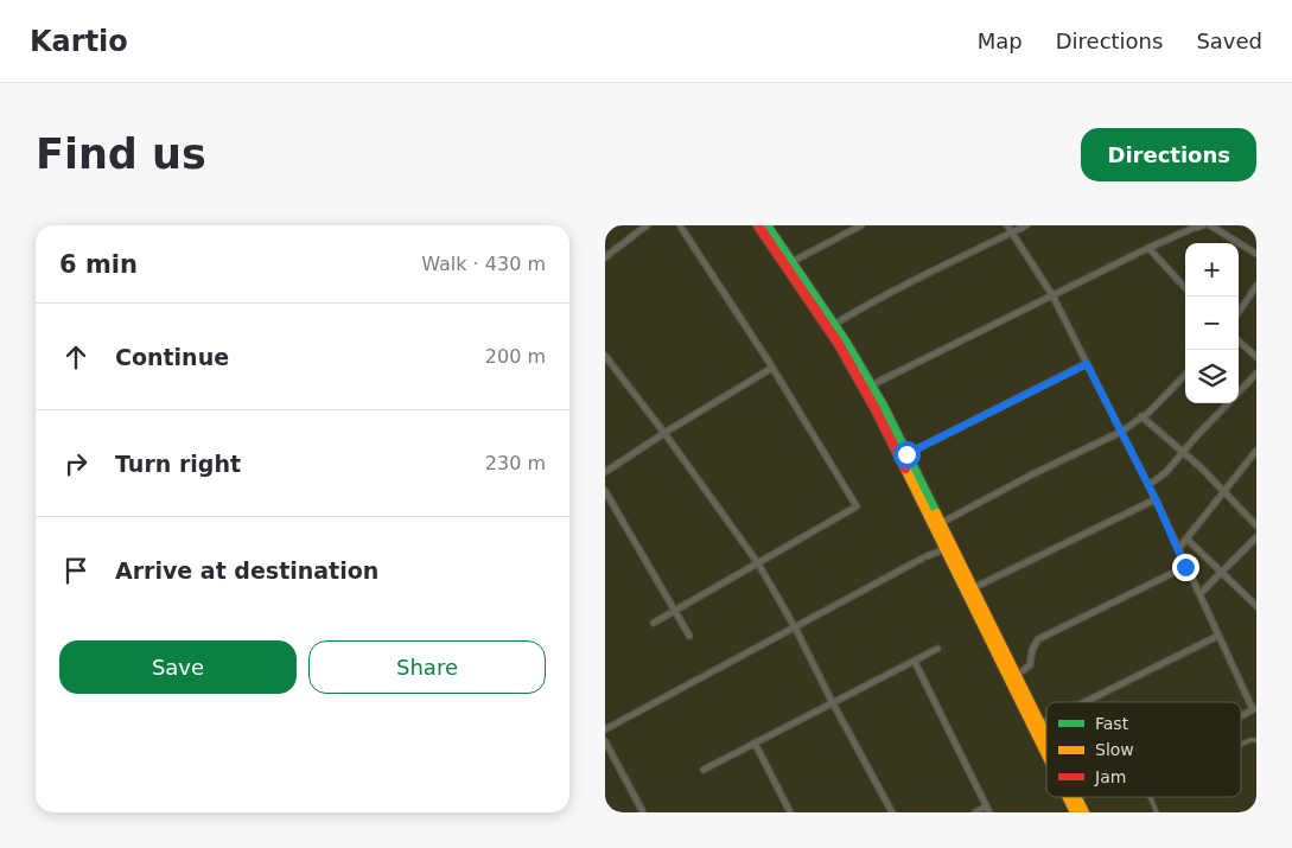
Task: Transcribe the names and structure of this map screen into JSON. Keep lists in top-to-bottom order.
{
  "legend": ["Fast", "Slow", "Jam"],
  "page": {
    "header": "Kartio",
    "nav": ["Map", "Directions", "Saved"],
    "buttons": [
      "Directions",
      ["Save", "Share"]
    ],
    "title": "Find us",
    "heading": ["6 min", "Walk · 430 m"],
    "map_buttons": ["+", "−"],
    "list": [
      ["Continue", "200 m"],
      ["Turn right", "230 m"],
      "Arrive at destination"
    ]
  }
}
